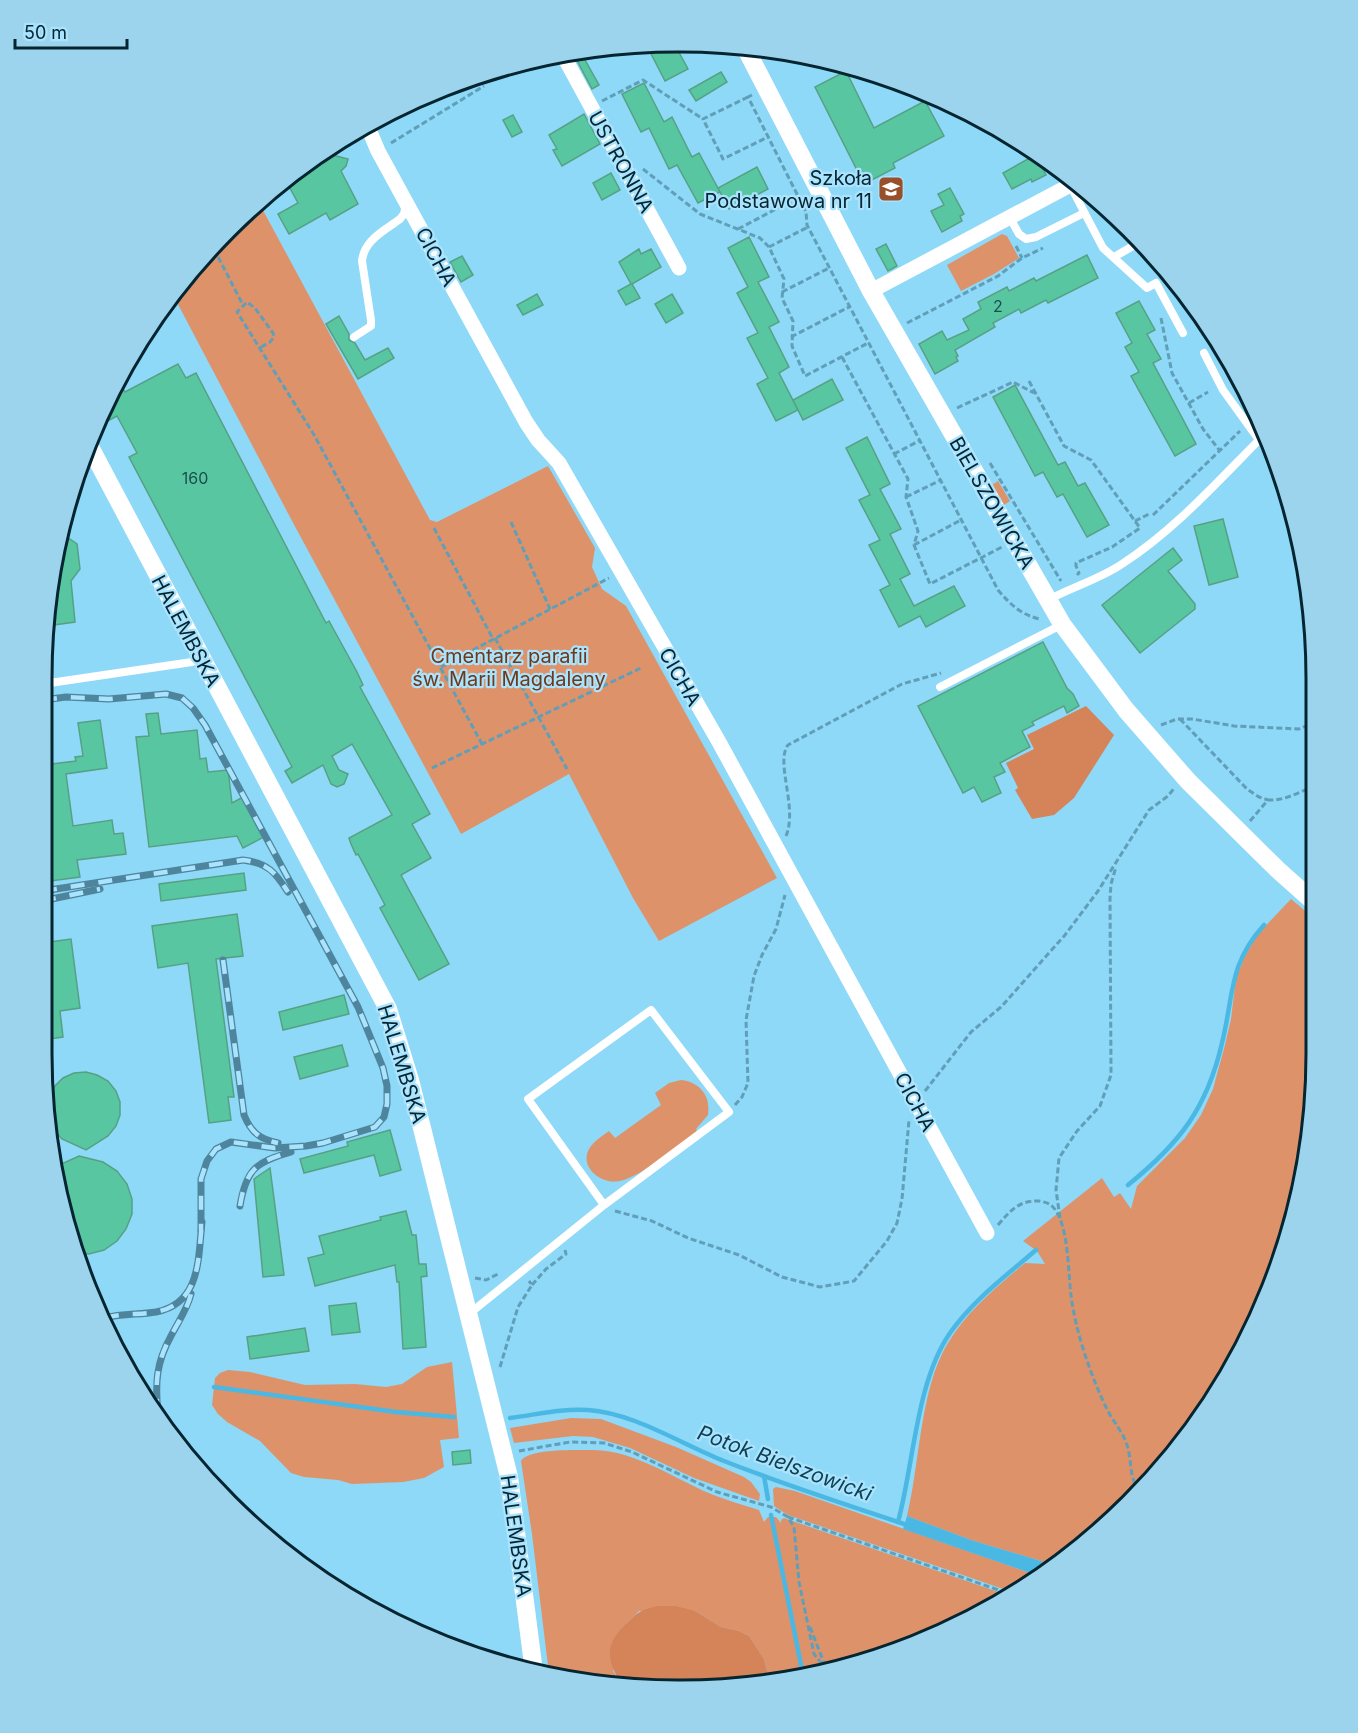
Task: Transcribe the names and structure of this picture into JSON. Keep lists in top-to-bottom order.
{
  "streets": {
    "street": [
      "USTRONNA",
      "CICHA",
      "BIELSZOWICKA",
      "HALEMBSKA"
    ]
  },
  "water": ["Potok Bielszowicki"],
  "parks": ["Cmentarz parafii św. Marii Magdaleny"],
  "places": {
    "school or university": ["Szkoła Podstawowa nr 11"]
  },
  "house_numbers": ["2", "160"],
  "scale_bar": "50 m"
}
